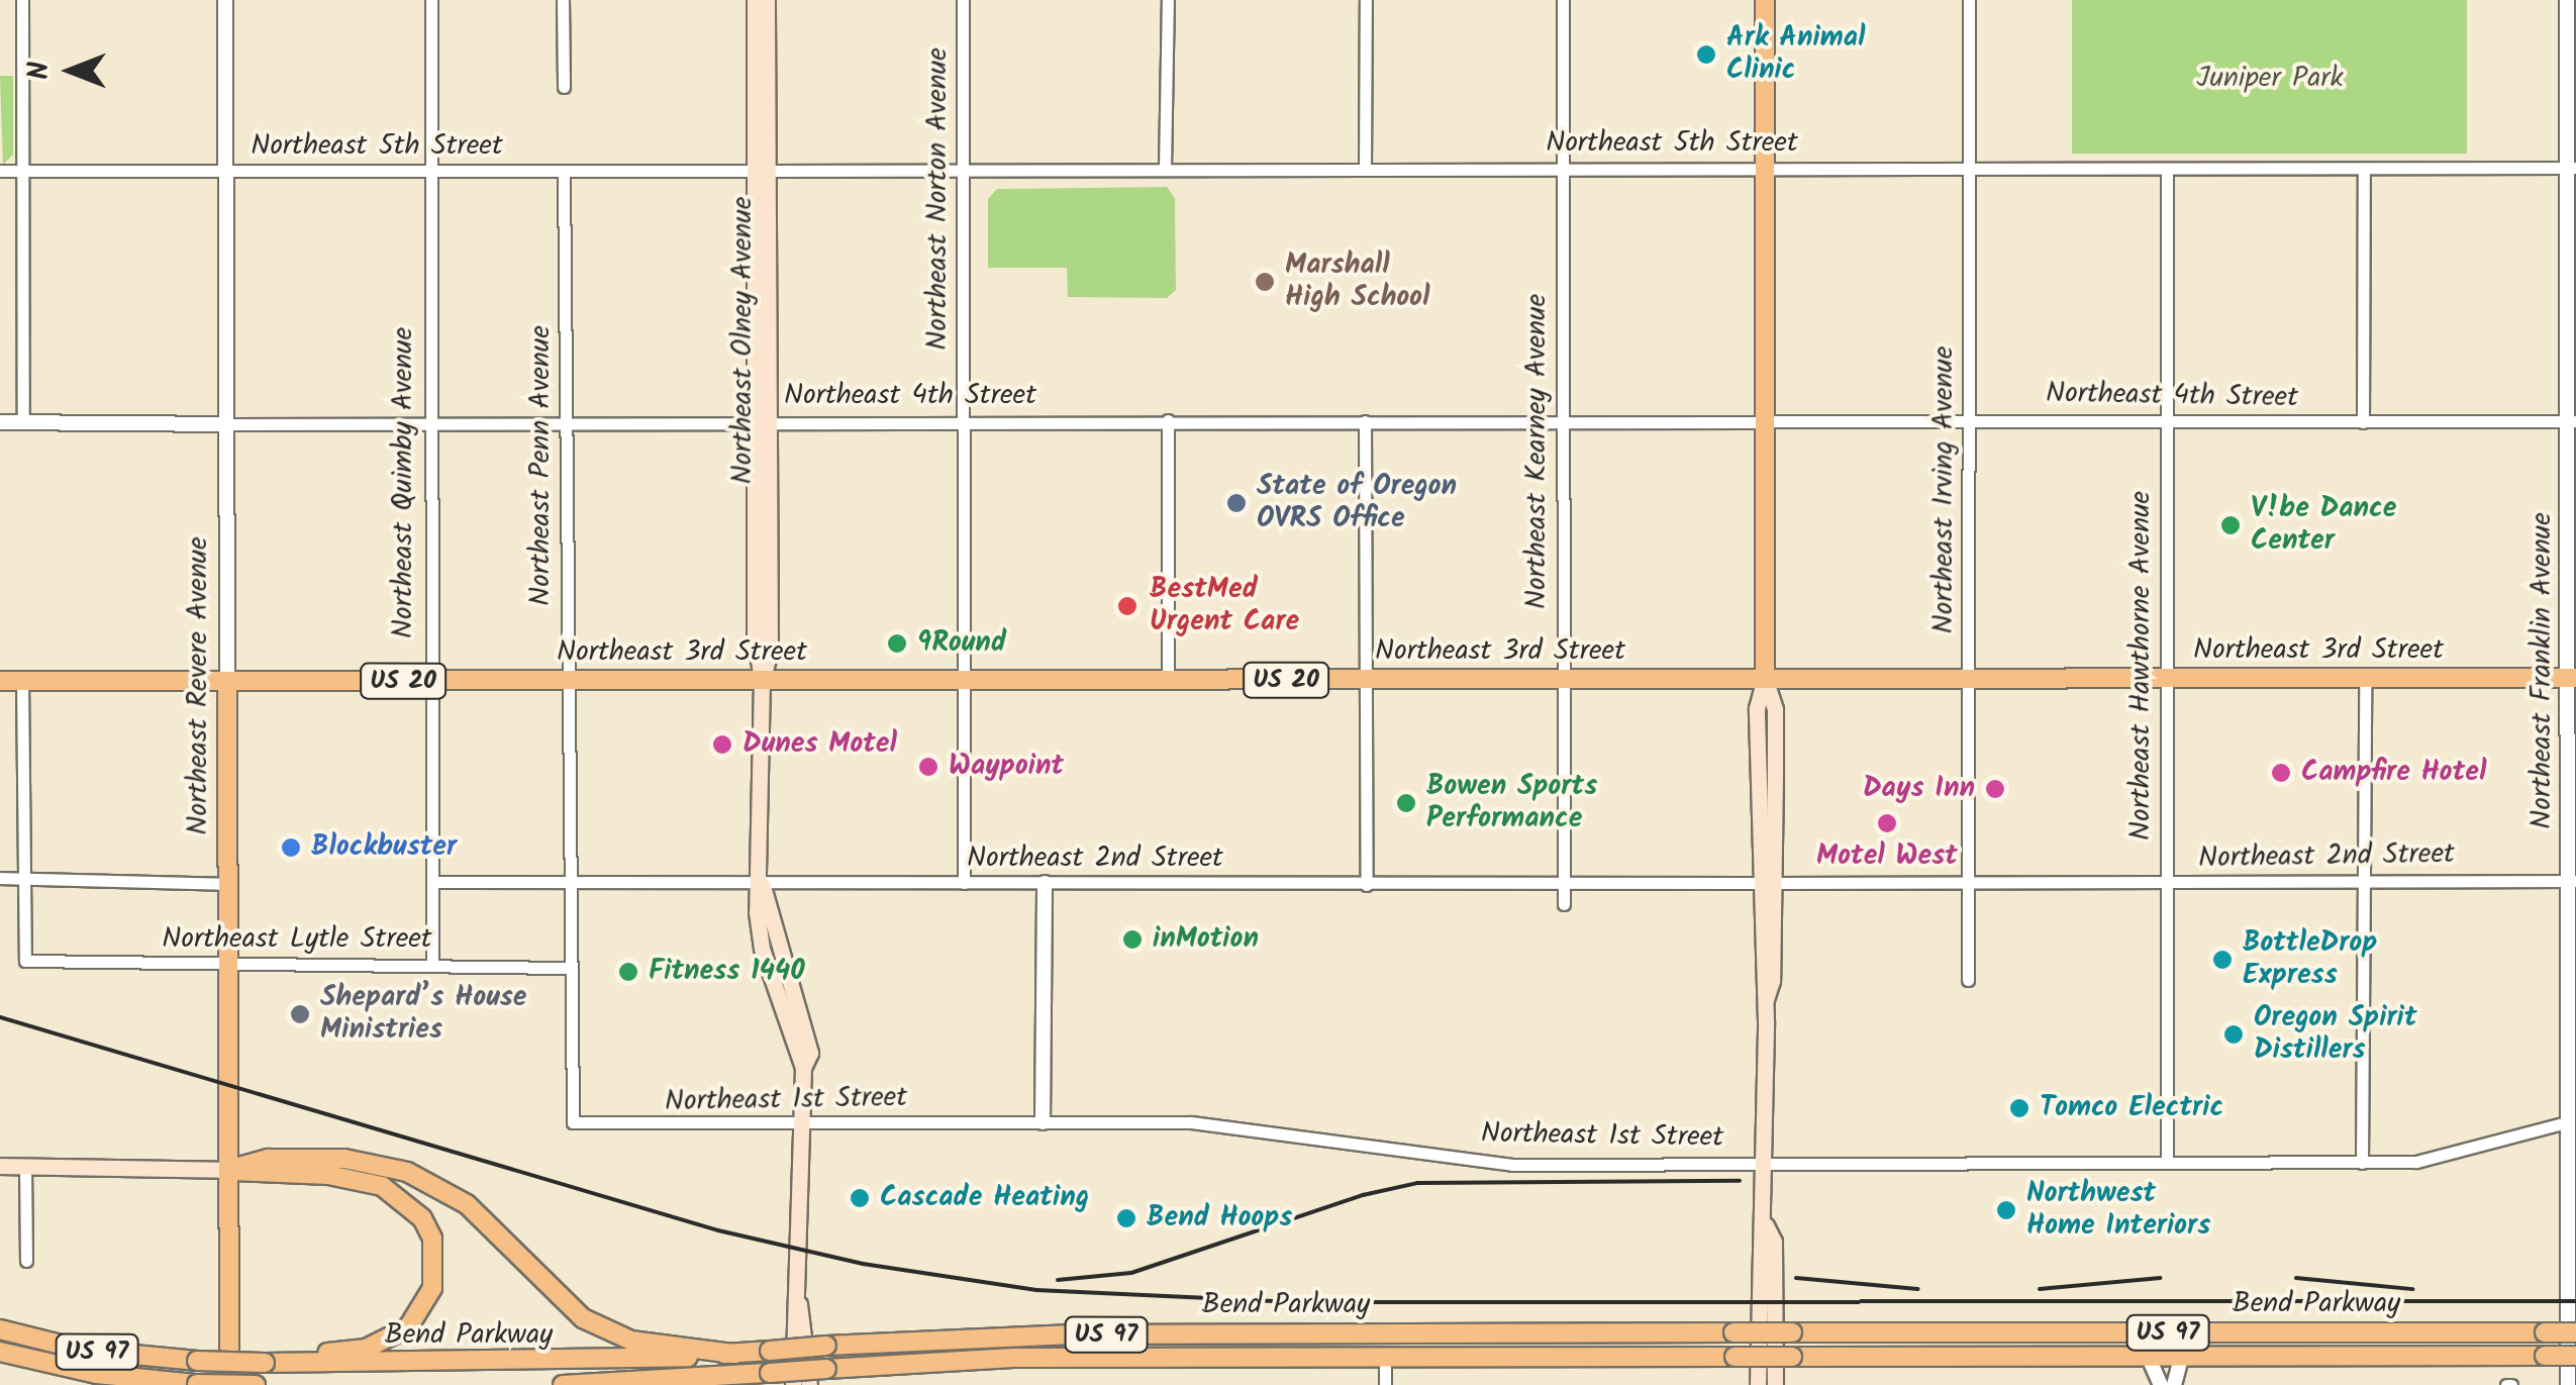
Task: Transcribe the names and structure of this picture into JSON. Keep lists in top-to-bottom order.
{
  "streets": {
    "main road": [
      "Northeast Olney Avenue",
      "Northeast 3rd Street",
      "US 20",
      "Northeast Revere Avenue",
      "Bend Parkway",
      "US 97"
    ],
    "street": [
      "Northeast 5th Street",
      "Northeast Norton Avenue",
      "Northeast 4th Street",
      "Northeast Kearney Avenue",
      "Northeast Penn Avenue",
      "Northeast Quimby Avenue",
      "Northeast Irving Avenue",
      "Northeast Hawthorne Avenue",
      "Northeast Franklin Avenue",
      "Northeast 2nd Street",
      "Northeast Lytle Street",
      "Northeast 1st Street"
    ]
  },
  "crossings": [
    ["Northeast 5th Street", "Northeast Norton Avenue"],
    ["Northeast 5th Street", "Northeast Olney Avenue"],
    ["Northeast 5th Street", "Northeast Kearney Avenue"],
    ["Northeast 5th Street", "Northeast Penn Avenue"],
    ["Northeast 5th Street", "Northeast Quimby Avenue"],
    ["Northeast 5th Street", "Northeast Irving Avenue"],
    ["Northeast 5th Street", "Northeast Hawthorne Avenue"],
    ["Northeast 5th Street", "Northeast Franklin Avenue"],
    ["Northeast 5th Street", "Northeast Revere Avenue"],
    ["Northeast Norton Avenue", "Northeast 4th Street"],
    ["Northeast Norton Avenue", "Northeast 3rd Street"],
    ["Northeast Norton Avenue", "Northeast 2nd Street"],
    ["Northeast Olney Avenue", "Northeast 4th Street"],
    ["Northeast Olney Avenue", "Northeast 3rd Street"],
    ["Northeast Olney Avenue", "Northeast 2nd Street"],
    ["Northeast Olney Avenue", "Northeast 1st Street"],
    ["Northeast 4th Street", "Northeast Kearney Avenue"],
    ["Northeast 4th Street", "Northeast Penn Avenue"],
    ["Northeast 4th Street", "Northeast Quimby Avenue"],
    ["Northeast 4th Street", "Northeast Irving Avenue"],
    ["Northeast 4th Street", "Northeast Hawthorne Avenue"],
    ["Northeast 4th Street", "Northeast Franklin Avenue"],
    ["Northeast 4th Street", "Northeast Revere Avenue"],
    ["Northeast Kearney Avenue", "Northeast 3rd Street"],
    ["Northeast Kearney Avenue", "Northeast 2nd Street"],
    ["Northeast Penn Avenue", "Northeast 3rd Street"],
    ["Northeast Penn Avenue", "Northeast 2nd Street"],
    ["Northeast Penn Avenue", "Northeast Lytle Street"],
    ["Northeast Penn Avenue", "Northeast 1st Street"],
    ["Northeast Quimby Avenue", "Northeast 3rd Street"],
    ["Northeast Quimby Avenue", "Northeast 2nd Street"],
    ["Northeast Quimby Avenue", "Northeast Lytle Street"],
    ["Northeast Irving Avenue", "Northeast 3rd Street"],
    ["Northeast Irving Avenue", "Northeast 2nd Street"],
    ["Northeast 3rd Street", "Northeast Hawthorne Avenue"],
    ["Northeast 3rd Street", "Northeast Franklin Avenue"],
    ["Northeast 3rd Street", "Northeast Revere Avenue"],
    ["Northeast Hawthorne Avenue", "Northeast 2nd Street"],
    ["Northeast Hawthorne Avenue", "Northeast 1st Street"],
    ["Northeast Franklin Avenue", "Northeast 2nd Street"],
    ["Northeast Franklin Avenue", "Northeast 1st Street"],
    ["Northeast Franklin Avenue", "Bend Parkway"],
    ["Northeast Revere Avenue", "Northeast Lytle Street"]
  ],
  "parks": ["Juniper Park"],
  "places": [
    "Ark Animal Clinic",
    "Marshall High School",
    "State of Oregon OVRS Office",
    "V!be Dance Center",
    "BestMed Urgent Care",
    "9Round",
    "Dunes Motel",
    "Waypoint",
    "Campfire Hotel",
    "Days Inn",
    "Bowen Sports Performance",
    "Motel West",
    "Blockbuster",
    "inMotion",
    "BottleDrop Express",
    "Fitness 1440",
    "Shepard’s House Ministries",
    "Oregon Spirit Distillers",
    "Tomco Electric",
    "Cascade Heating",
    "Northwest Home Interiors",
    "Bend Hoops"
  ],
  "north": "left"
}
